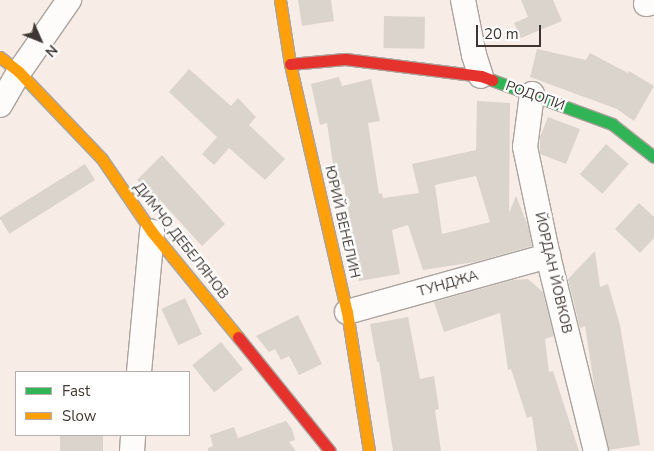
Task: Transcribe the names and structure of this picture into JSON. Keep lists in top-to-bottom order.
{
  "streets": {
    "street": [
      "РОДОПИ",
      "ЮРИЙ ВЕНЕЛИН",
      "ДИМЧО ДЕБЕЛЯНОВ",
      "ЙОРДАН ЙОВКОВ",
      "ТУНДЖА"
    ]
  },
  "crossings": [
    ["РОДОПИ", "ЮРИЙ ВЕНЕЛИН"],
    ["РОДОПИ", "ЙОРДАН ЙОВКОВ"],
    ["ЮРИЙ ВЕНЕЛИН", "ТУНДЖА"],
    ["ЙОРДАН ЙОВКОВ", "ТУНДЖА"]
  ],
  "legend": ["Fast", "Slow"],
  "scale_bar": "20 m",
  "north": "bottom right"
}
